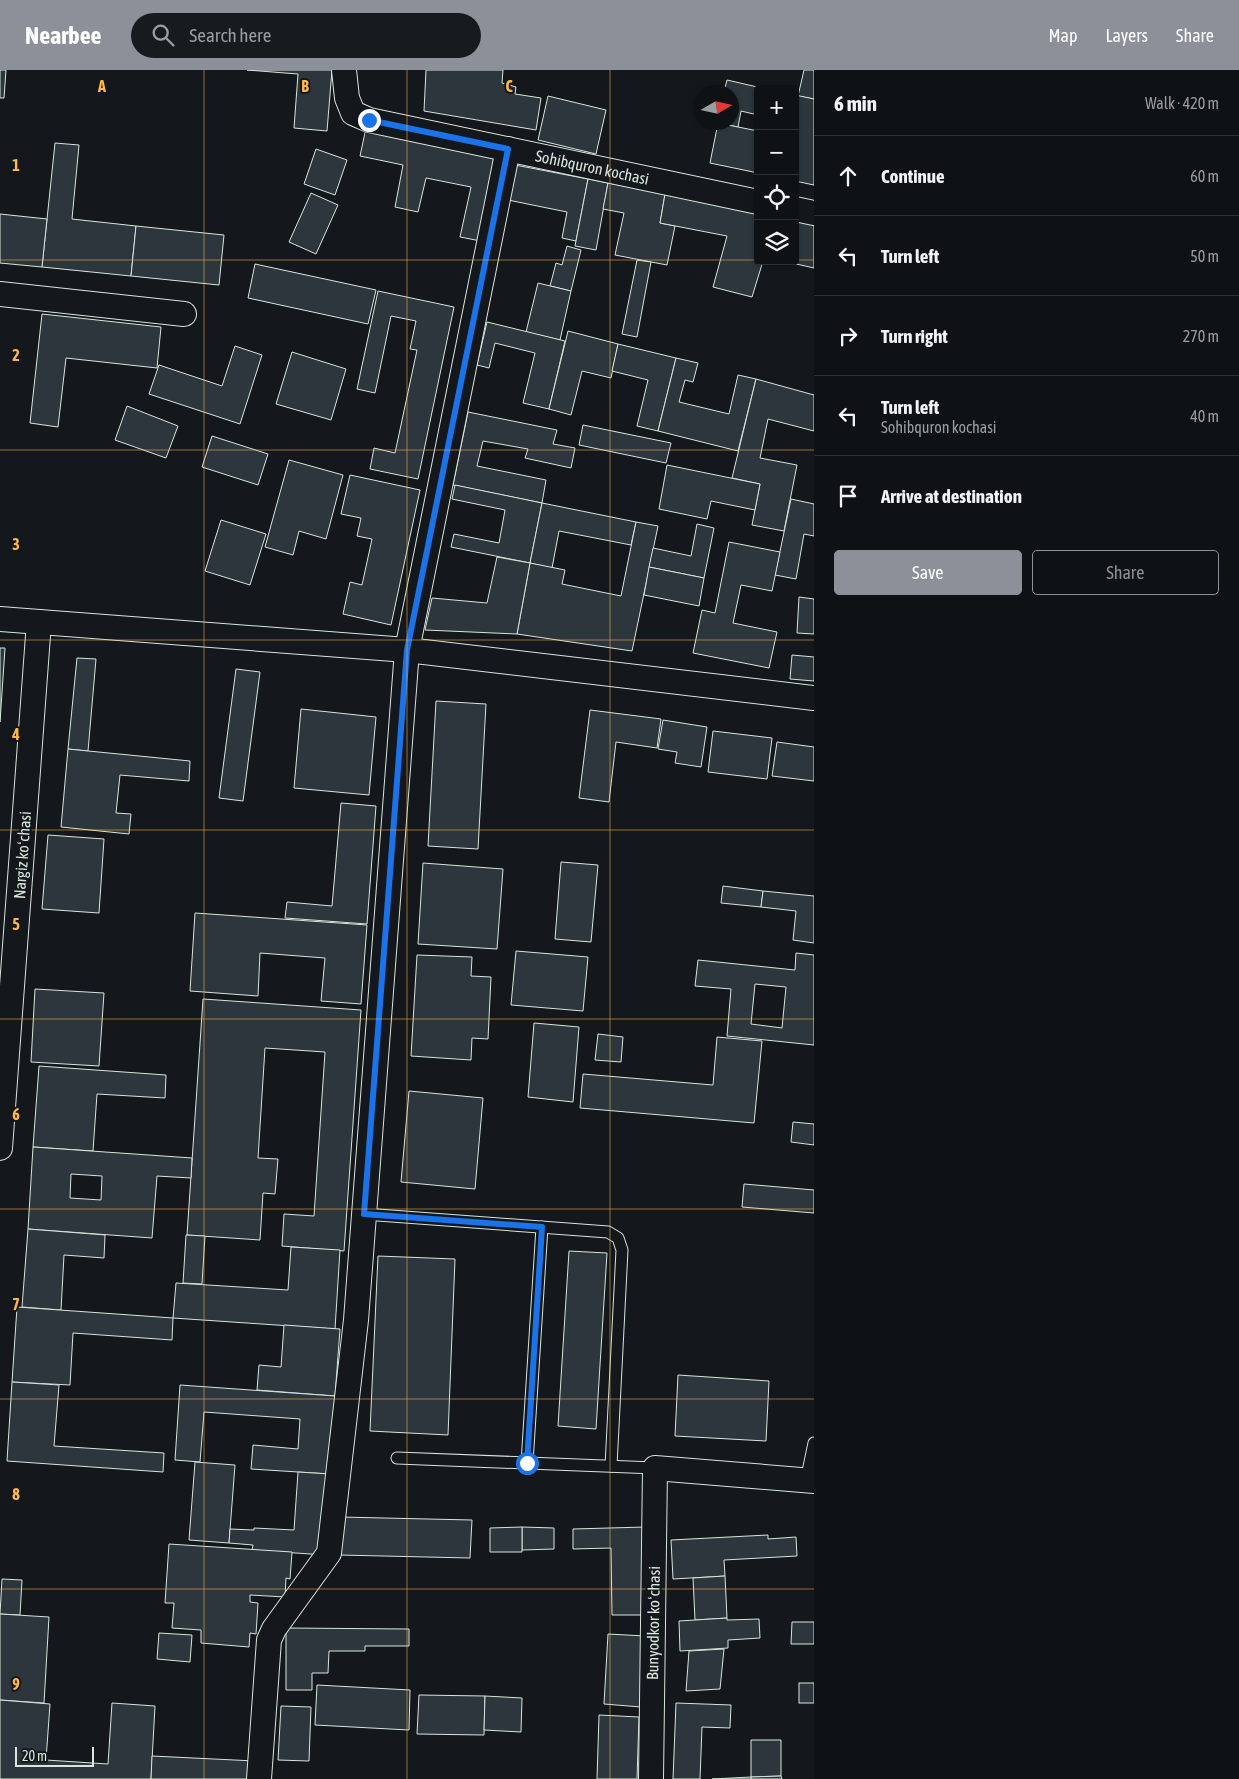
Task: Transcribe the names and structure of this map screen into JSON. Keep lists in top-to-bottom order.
{
  "streets": {
    "street": ["Sohibquron kochasi", "Nargiz koʻchasi", "Bunyodkor koʻchasi"]
  },
  "scale_bar": "20 m",
  "north": "right",
  "page": {
    "header": "Nearbee",
    "search": "Search here",
    "nav": ["Map", "Layers", "Share"],
    "heading": ["6 min", "Walk · 420 m"],
    "map_buttons": ["+", "−"],
    "list": [
      ["Continue", "60 m"],
      ["Turn left", "50 m"],
      ["Turn right", "270 m"],
      ["Turn left", "Sohibquron kochasi", "40 m"],
      "Arrive at destination"
    ],
    "buttons": ["Save", "Share"],
    "scale": "20 m"
  },
  "grid": {
    "columns": ["A", "B", "C"],
    "rows": [
      "1",
      "2",
      "3",
      "4",
      "5",
      "6",
      "7",
      "8",
      "9"
    ]
  }
}
